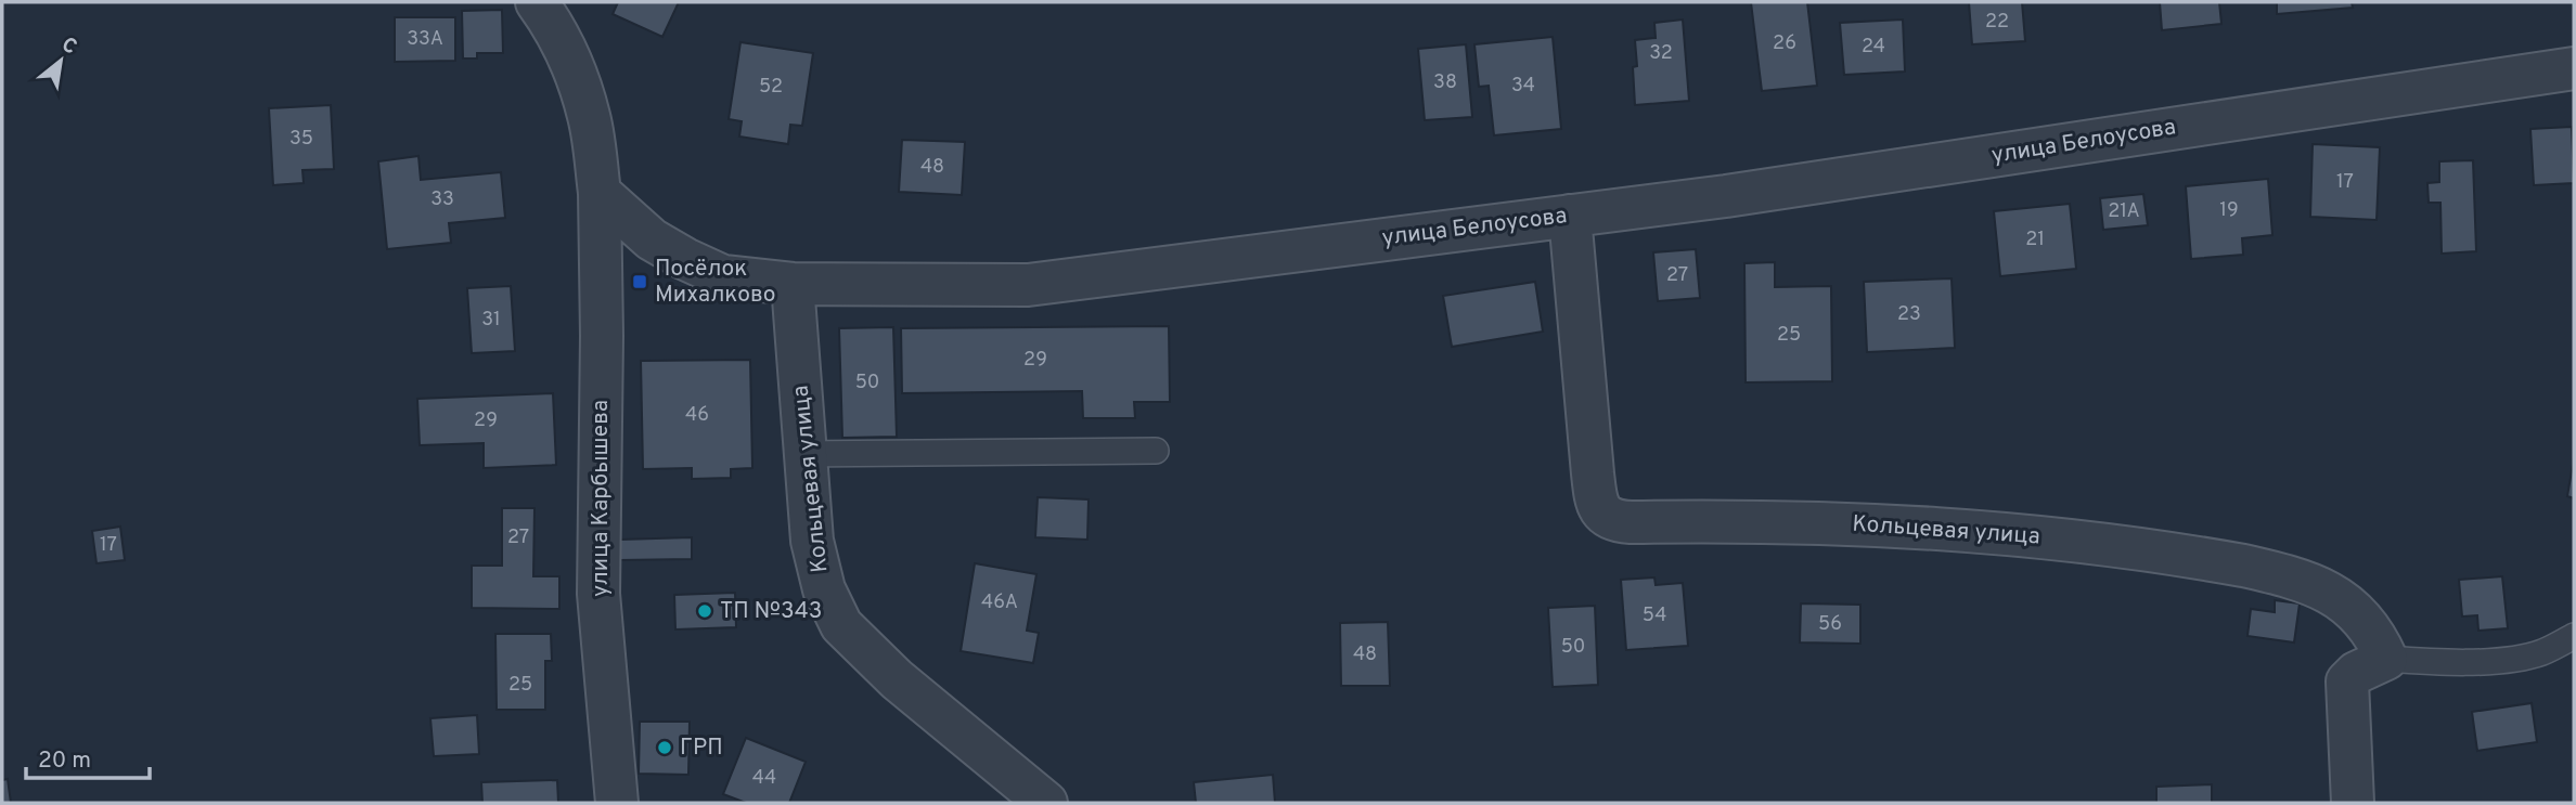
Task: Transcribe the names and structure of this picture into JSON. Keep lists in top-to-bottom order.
{
  "streets": {
    "street": ["улица Белоусова", "Кольцевая улица", "улица Карбышева"]
  },
  "crossings": [
    ["улица Белоусова", "Кольцевая улица"],
    ["улица Белоусова", "улица Карбышева"]
  ],
  "places": {
    "transit": ["Посёлок Михалково"],
    "other": ["ТП №343", "ГРП"]
  },
  "house_numbers": [
    "22",
    "33А",
    "26",
    "24",
    "32",
    "38",
    "34",
    "52",
    "35",
    "48",
    "17",
    "33",
    "19",
    "21А",
    "21",
    "27",
    "23",
    "31",
    "25",
    "29",
    "50",
    "46",
    "29",
    "27",
    "17",
    "46А",
    "54",
    "56",
    "50",
    "48",
    "25",
    "44"
  ],
  "scale_bar": "20 m",
  "north": "top right"
}
